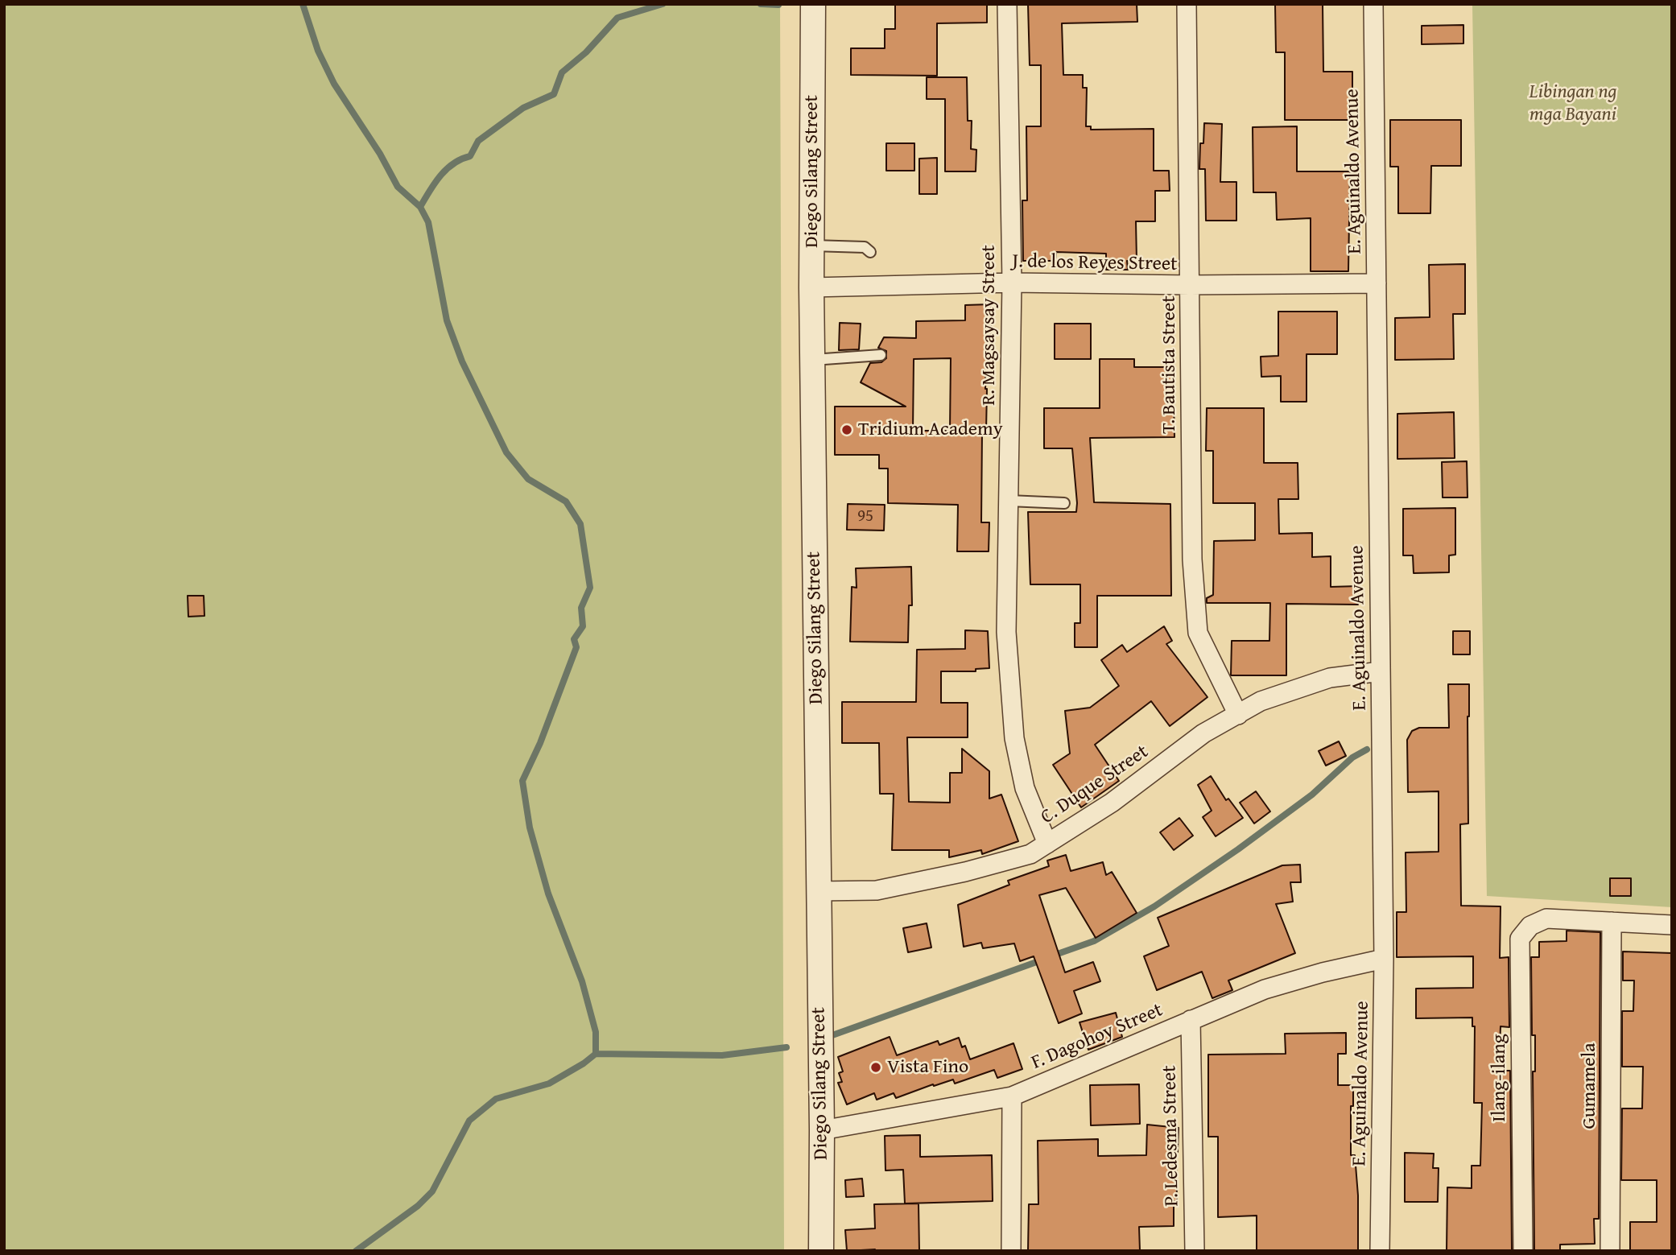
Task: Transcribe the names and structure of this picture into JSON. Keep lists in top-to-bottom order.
{
  "streets": {
    "street": [
      "Diego Silang Street",
      "E. Aguinaldo Avenue",
      "J. de los Reyes Street",
      "R. Magsaysay Street",
      "T. Bautista Street",
      "C. Duque Street",
      "F. Dagohoy Street",
      "Ilang-ilang",
      "Gumamela",
      "P. Ledesma Street"
    ]
  },
  "crossings": [
    ["Diego Silang Street", "J. de los Reyes Street"],
    ["Diego Silang Street", "C. Duque Street"],
    ["Diego Silang Street", "F. Dagohoy Street"],
    ["E. Aguinaldo Avenue", "J. de los Reyes Street"],
    ["E. Aguinaldo Avenue", "C. Duque Street"],
    ["E. Aguinaldo Avenue", "F. Dagohoy Street"],
    ["J. de los Reyes Street", "R. Magsaysay Street"],
    ["J. de los Reyes Street", "T. Bautista Street"],
    ["R. Magsaysay Street", "C. Duque Street"],
    ["T. Bautista Street", "C. Duque Street"],
    ["F. Dagohoy Street", "P. Ledesma Street"],
    ["Ilang-ilang", "Gumamela"]
  ],
  "parks": ["Libingan ng mga Bayani"],
  "places": ["Tridium Academy", "Vista Fino"],
  "house_numbers": ["95"]
}
